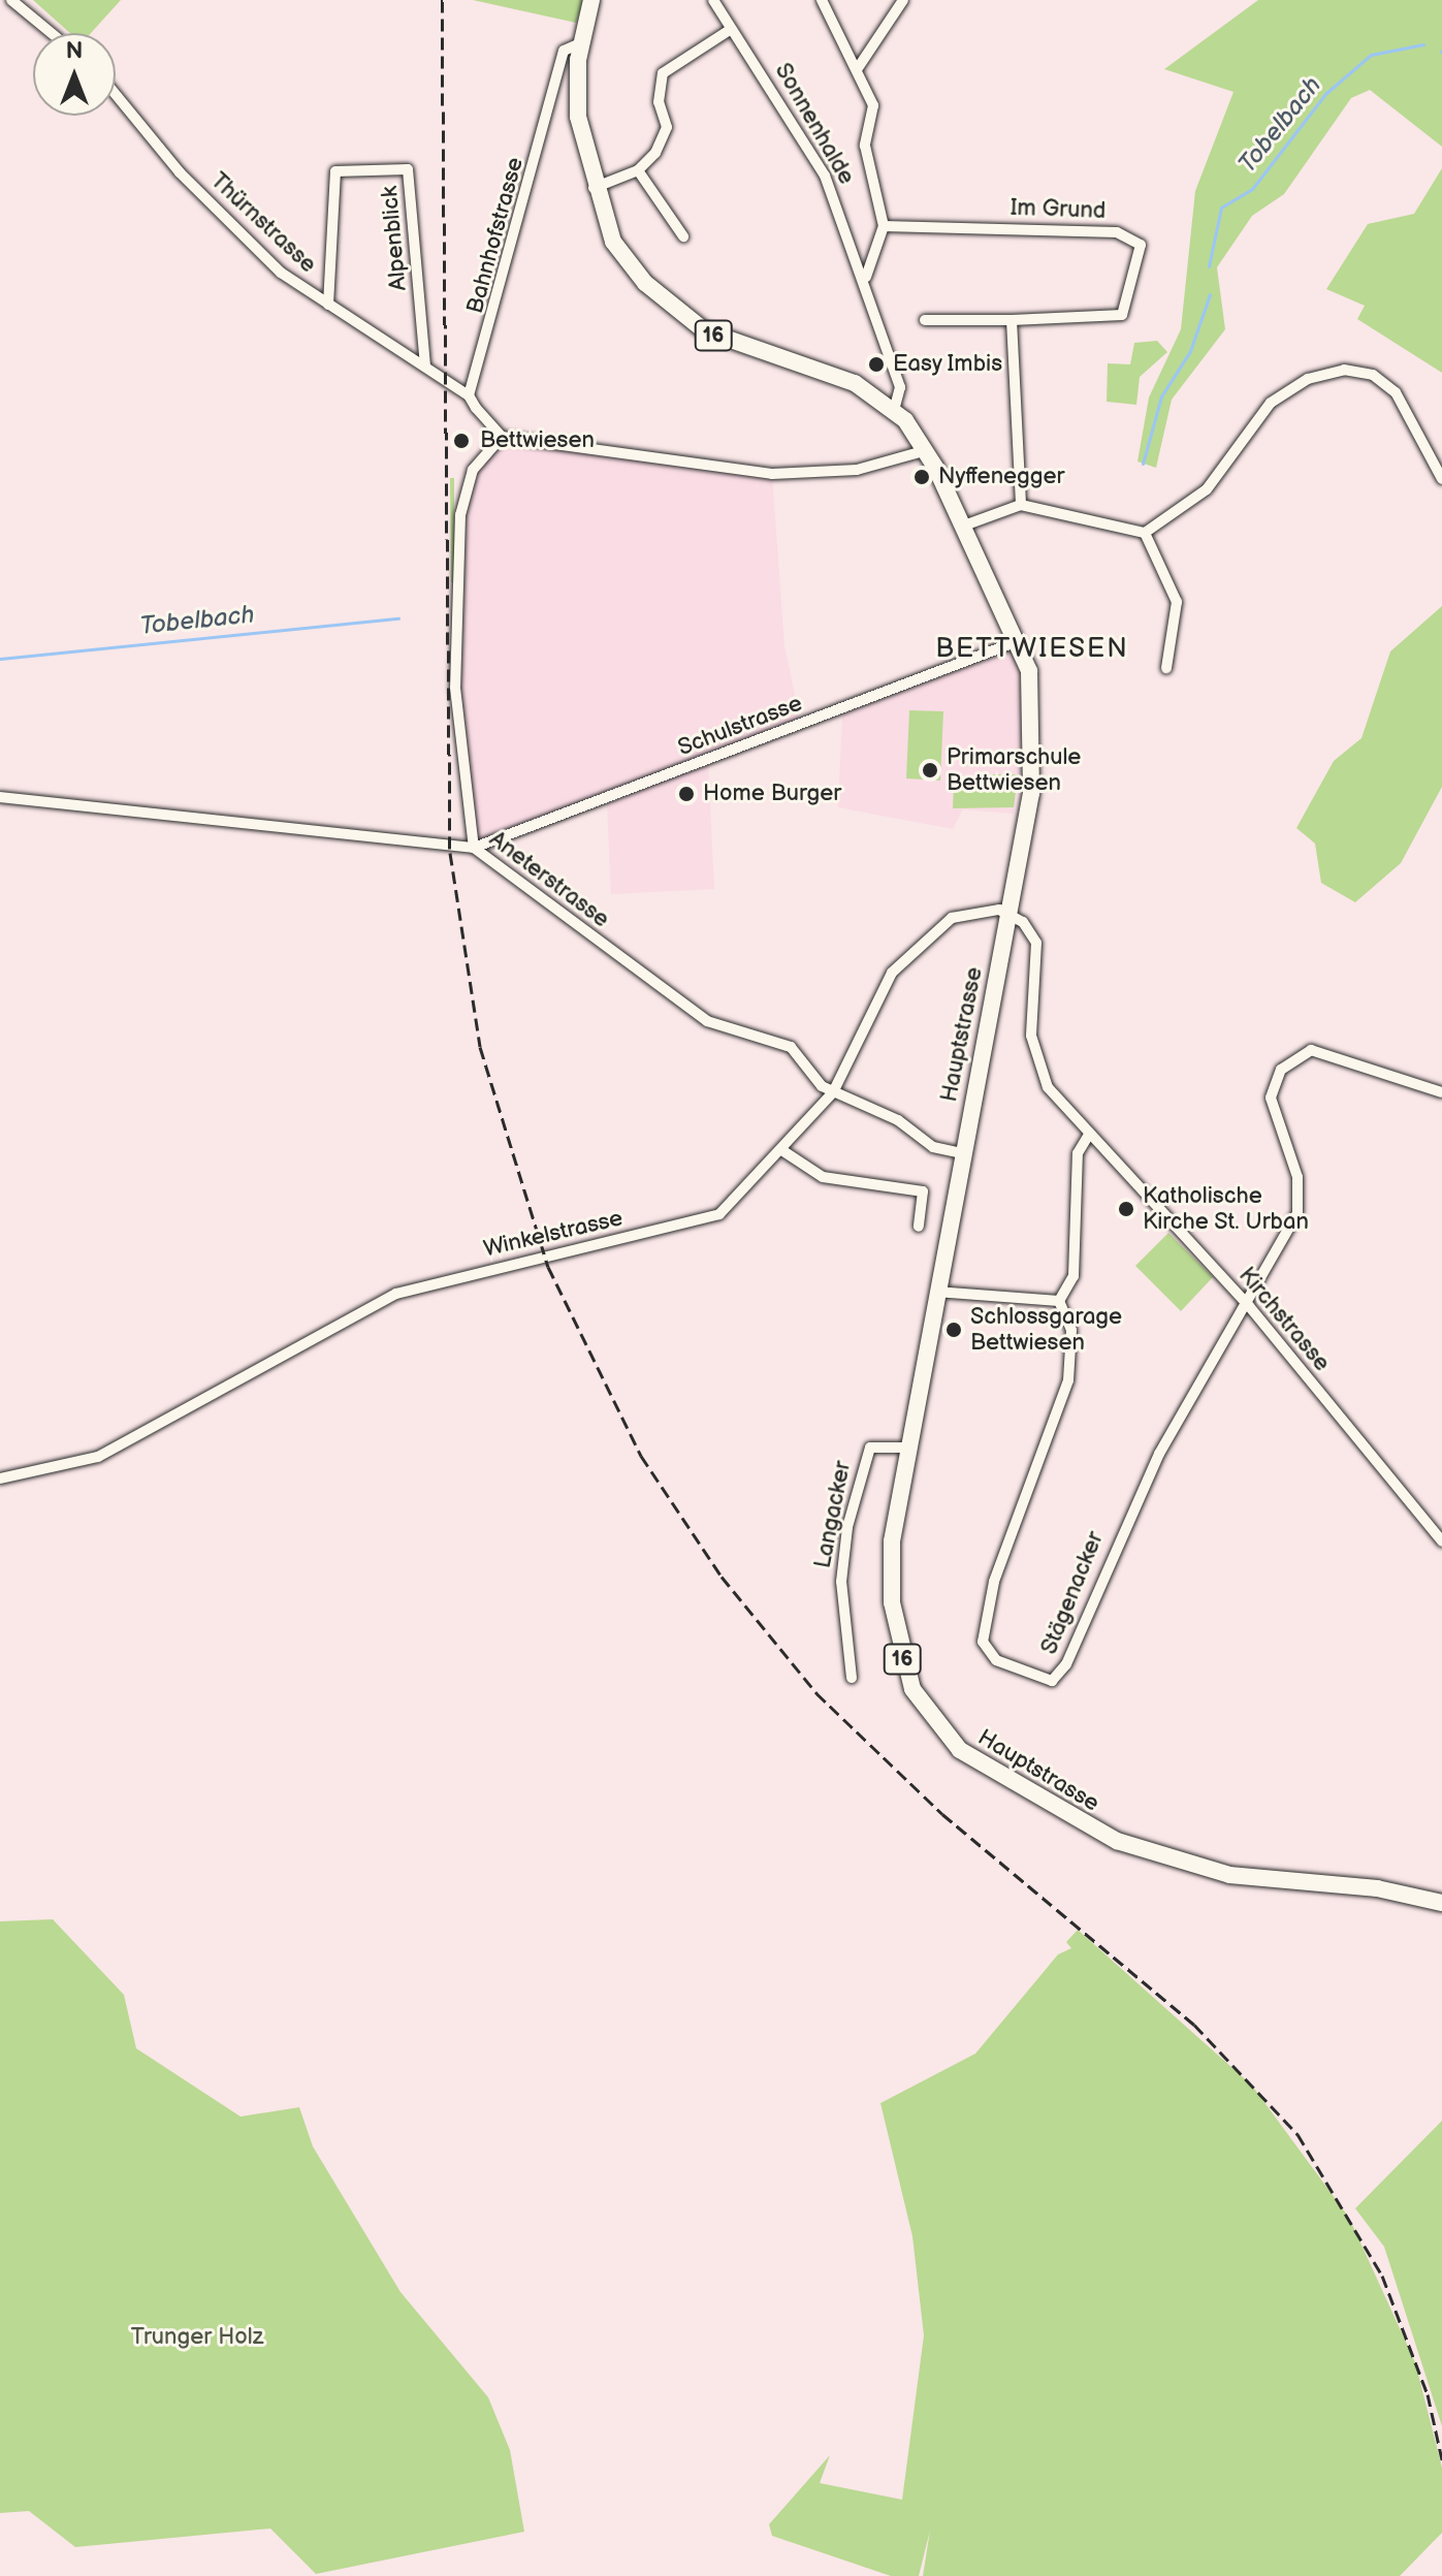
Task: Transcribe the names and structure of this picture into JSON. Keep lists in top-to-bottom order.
{
  "streets": {
    "main road": ["16", "Hauptstrasse"],
    "street": [
      "Sonnenhalde",
      "Im Grund",
      "Thürnstrasse",
      "Bahnhofstrasse",
      "Alpenblick",
      "Schulstrasse",
      "Aneterstrasse",
      "Winkelstrasse",
      "Kirchstrasse",
      "Langacker",
      "Stägenacker"
    ]
  },
  "crossings": [
    ["Sonnenhalde", "Im Grund"],
    ["Sonnenhalde", "Hauptstrasse"],
    ["Thürnstrasse", "Bahnhofstrasse"],
    ["Thürnstrasse", "Alpenblick"],
    ["Bahnhofstrasse", "Hauptstrasse"],
    ["Schulstrasse", "Aneterstrasse"],
    ["Schulstrasse", "Hauptstrasse"],
    ["Aneterstrasse", "Hauptstrasse"],
    ["Aneterstrasse", "Winkelstrasse"],
    ["Hauptstrasse", "Winkelstrasse"],
    ["Hauptstrasse", "Kirchstrasse"],
    ["Hauptstrasse", "Langacker"],
    ["Winkelstrasse", "Kirchstrasse"],
    ["Kirchstrasse", "Stägenacker"]
  ],
  "districts": ["BETTWIESEN"],
  "water": ["Tobelbach"],
  "parks": ["Trunger Holz"],
  "places": [
    "Easy Imbis",
    "Bettwiesen",
    "Nyffenegger",
    "Primarschule Bettwiesen",
    "Home Burger",
    "Katholische Kirche St. Urban",
    "Schlossgarage Bettwiesen"
  ],
  "north": "top"
}
